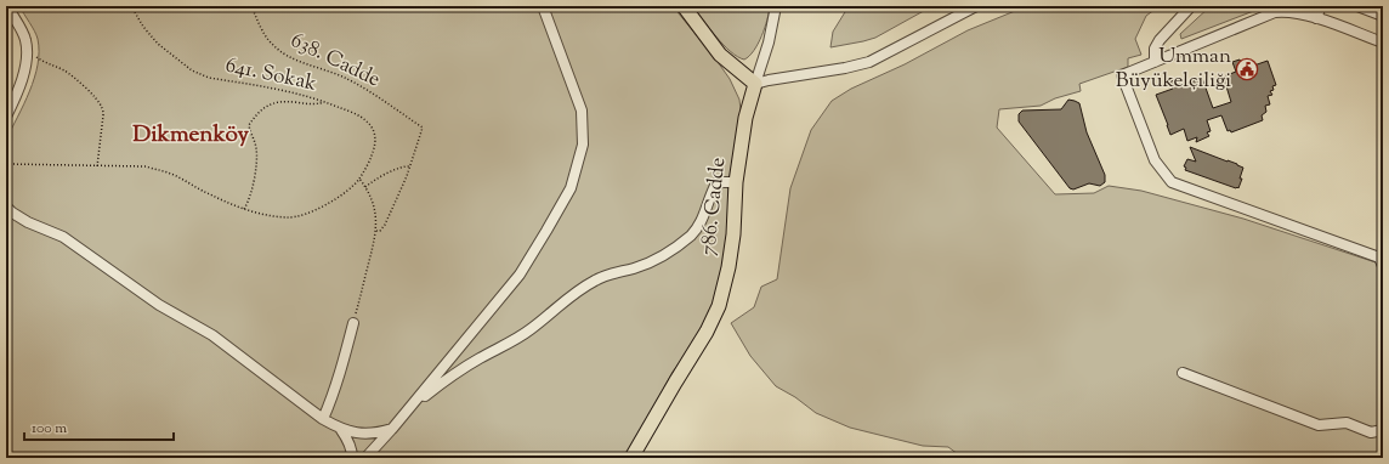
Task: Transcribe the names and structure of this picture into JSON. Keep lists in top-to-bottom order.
{
  "streets": {
    "main road": ["786. Cadde"],
    "path": ["638. Cadde", "641. Sokak"]
  },
  "districts": ["Dikmenköy"],
  "places": {
    "public building": ["Umman Büyükelçiliği"]
  },
  "scale_bar": "100 m"
}
